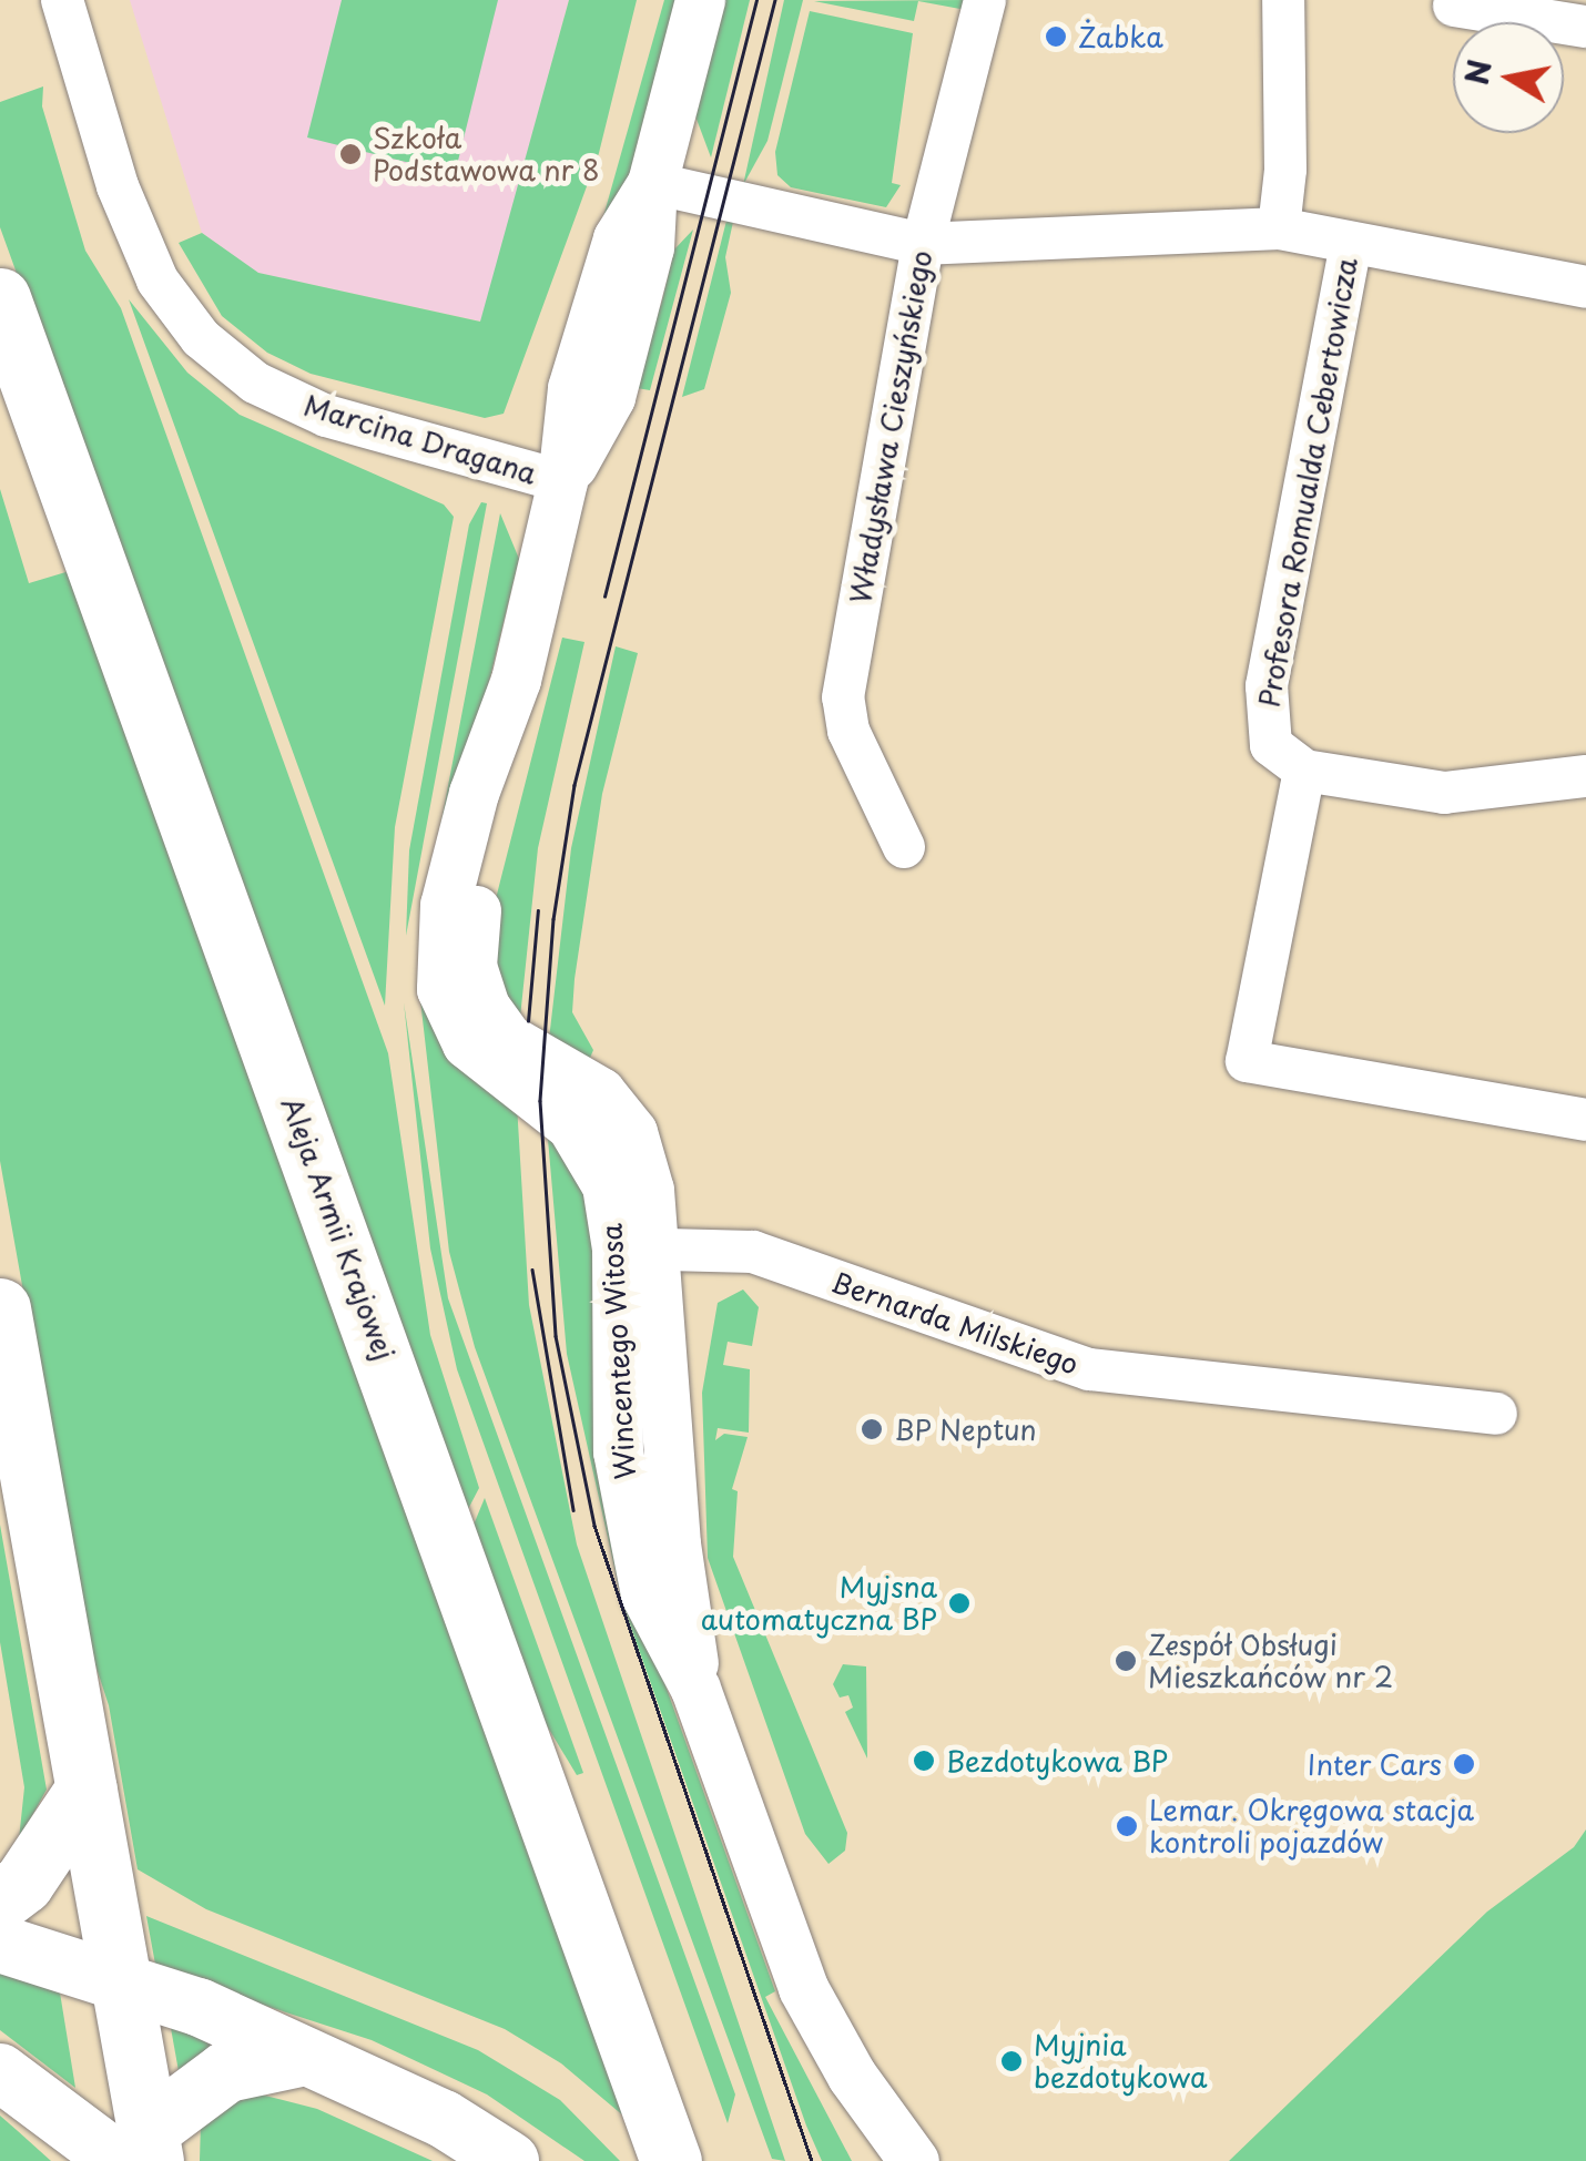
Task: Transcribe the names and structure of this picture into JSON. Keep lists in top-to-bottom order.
{
  "streets": {
    "main road": ["Aleja Armii Krajowej"],
    "street": [
      "Władysława Cieszyńskiego",
      "Marcina Dragana",
      "Profesora Romualda Cebertowicza",
      "Bernarda Milskiego",
      "Wincentego Witosa"
    ]
  },
  "crossings": [
    ["Władysława Cieszyńskiego", "Profesora Romualda Cebertowicza"],
    ["Marcina Dragana", "Wincentego Witosa"],
    ["Profesora Romualda Cebertowicza", "Wincentego Witosa"],
    ["Bernarda Milskiego", "Wincentego Witosa"]
  ],
  "places": [
    "Żabka",
    "Szkoła Podstawowa nr 8",
    "BP Neptun",
    "Myjsna automatyczna BP",
    "Zespół Obsługi Mieszkańców nr 2",
    "Bezdotykowa BP",
    "Inter Cars",
    "Lemar. Okręgowa stacja kontroli pojazdów",
    "Myjnia bezdotykowa"
  ],
  "north": "left"
}
